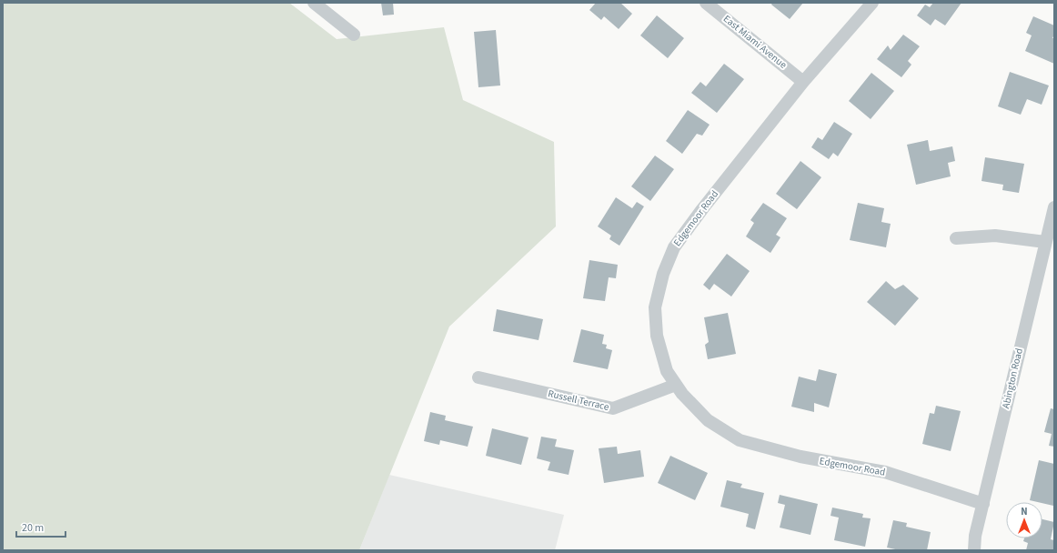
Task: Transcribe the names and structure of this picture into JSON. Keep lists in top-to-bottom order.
{
  "streets": {
    "street": [
      "East Miami Avenue",
      "Edgemoor Road",
      "Abington Road",
      "Russell Terrace"
    ]
  },
  "crossings": [
    ["East Miami Avenue", "Edgemoor Road"],
    ["Edgemoor Road", "Abington Road"],
    ["Edgemoor Road", "Russell Terrace"]
  ],
  "scale_bar": "20 m",
  "north": "top"
}
